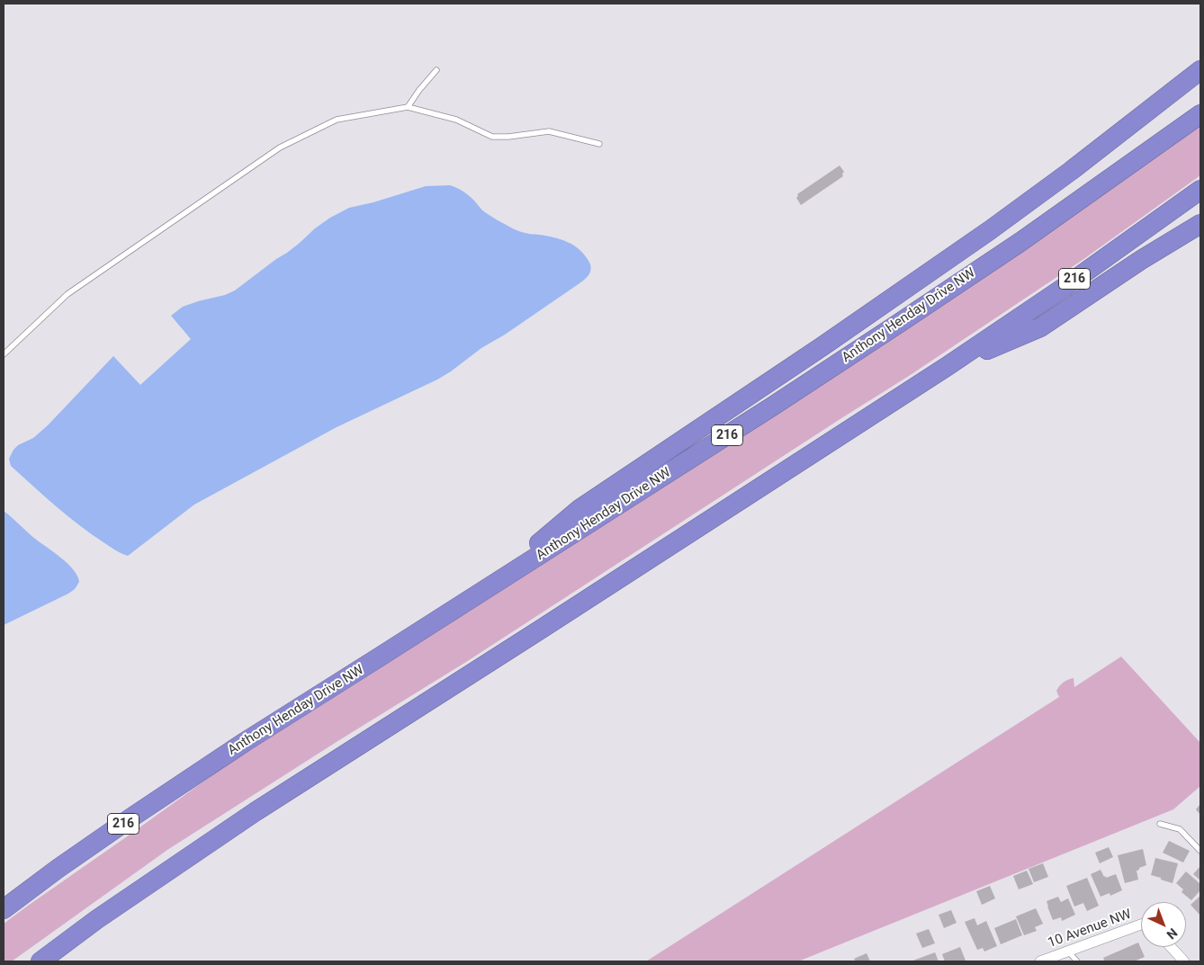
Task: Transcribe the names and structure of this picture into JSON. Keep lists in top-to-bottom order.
{
  "streets": {
    "highway": ["216", "Anthony Henday Drive NW"],
    "street": ["10 Avenue NW"]
  },
  "north": "bottom right"
}
